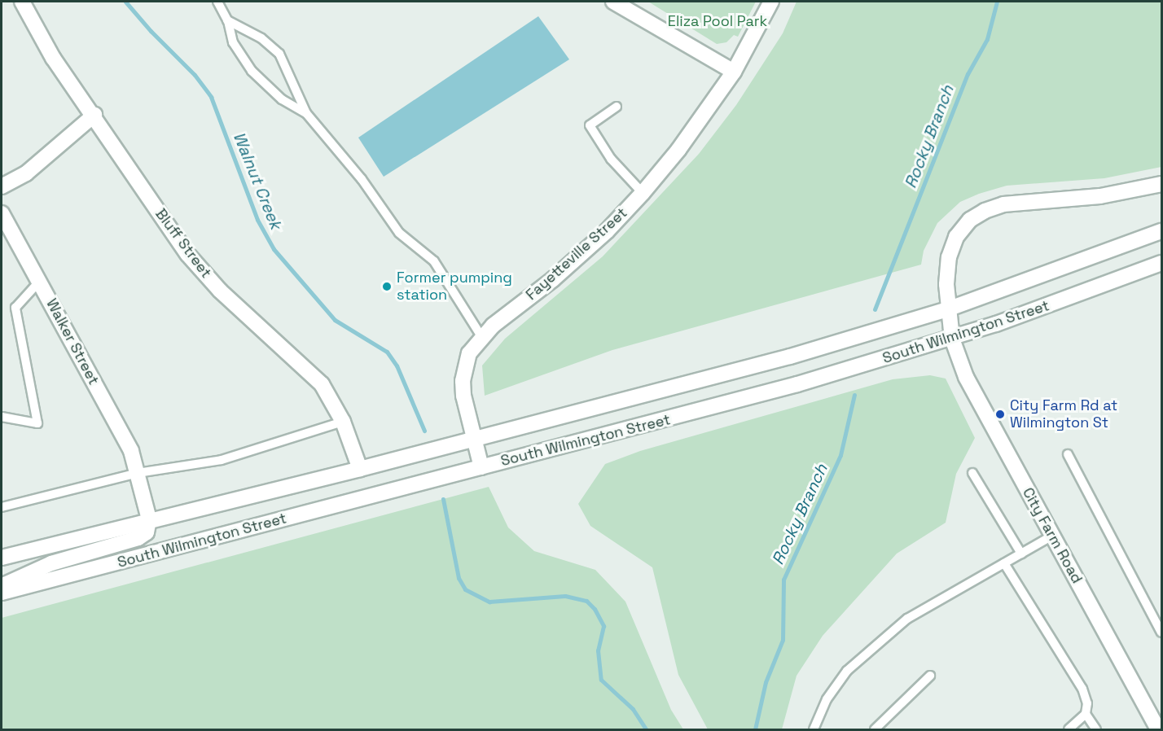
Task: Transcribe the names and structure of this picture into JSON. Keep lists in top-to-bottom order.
{
  "streets": {
    "main road": [
      "Bluff Street",
      "Fayetteville Street",
      "South Wilmington Street",
      "Walker Street",
      "City Farm Road"
    ]
  },
  "crossings": [
    ["Bluff Street", "South Wilmington Street"],
    ["Fayetteville Street", "South Wilmington Street"],
    ["South Wilmington Street", "Walker Street"],
    ["South Wilmington Street", "City Farm Road"]
  ],
  "water": ["Rocky Branch", "Walnut Creek"],
  "parks": ["Eliza Pool Park"],
  "places": ["Former pumping station", "City Farm Rd at Wilmington St"]
}
